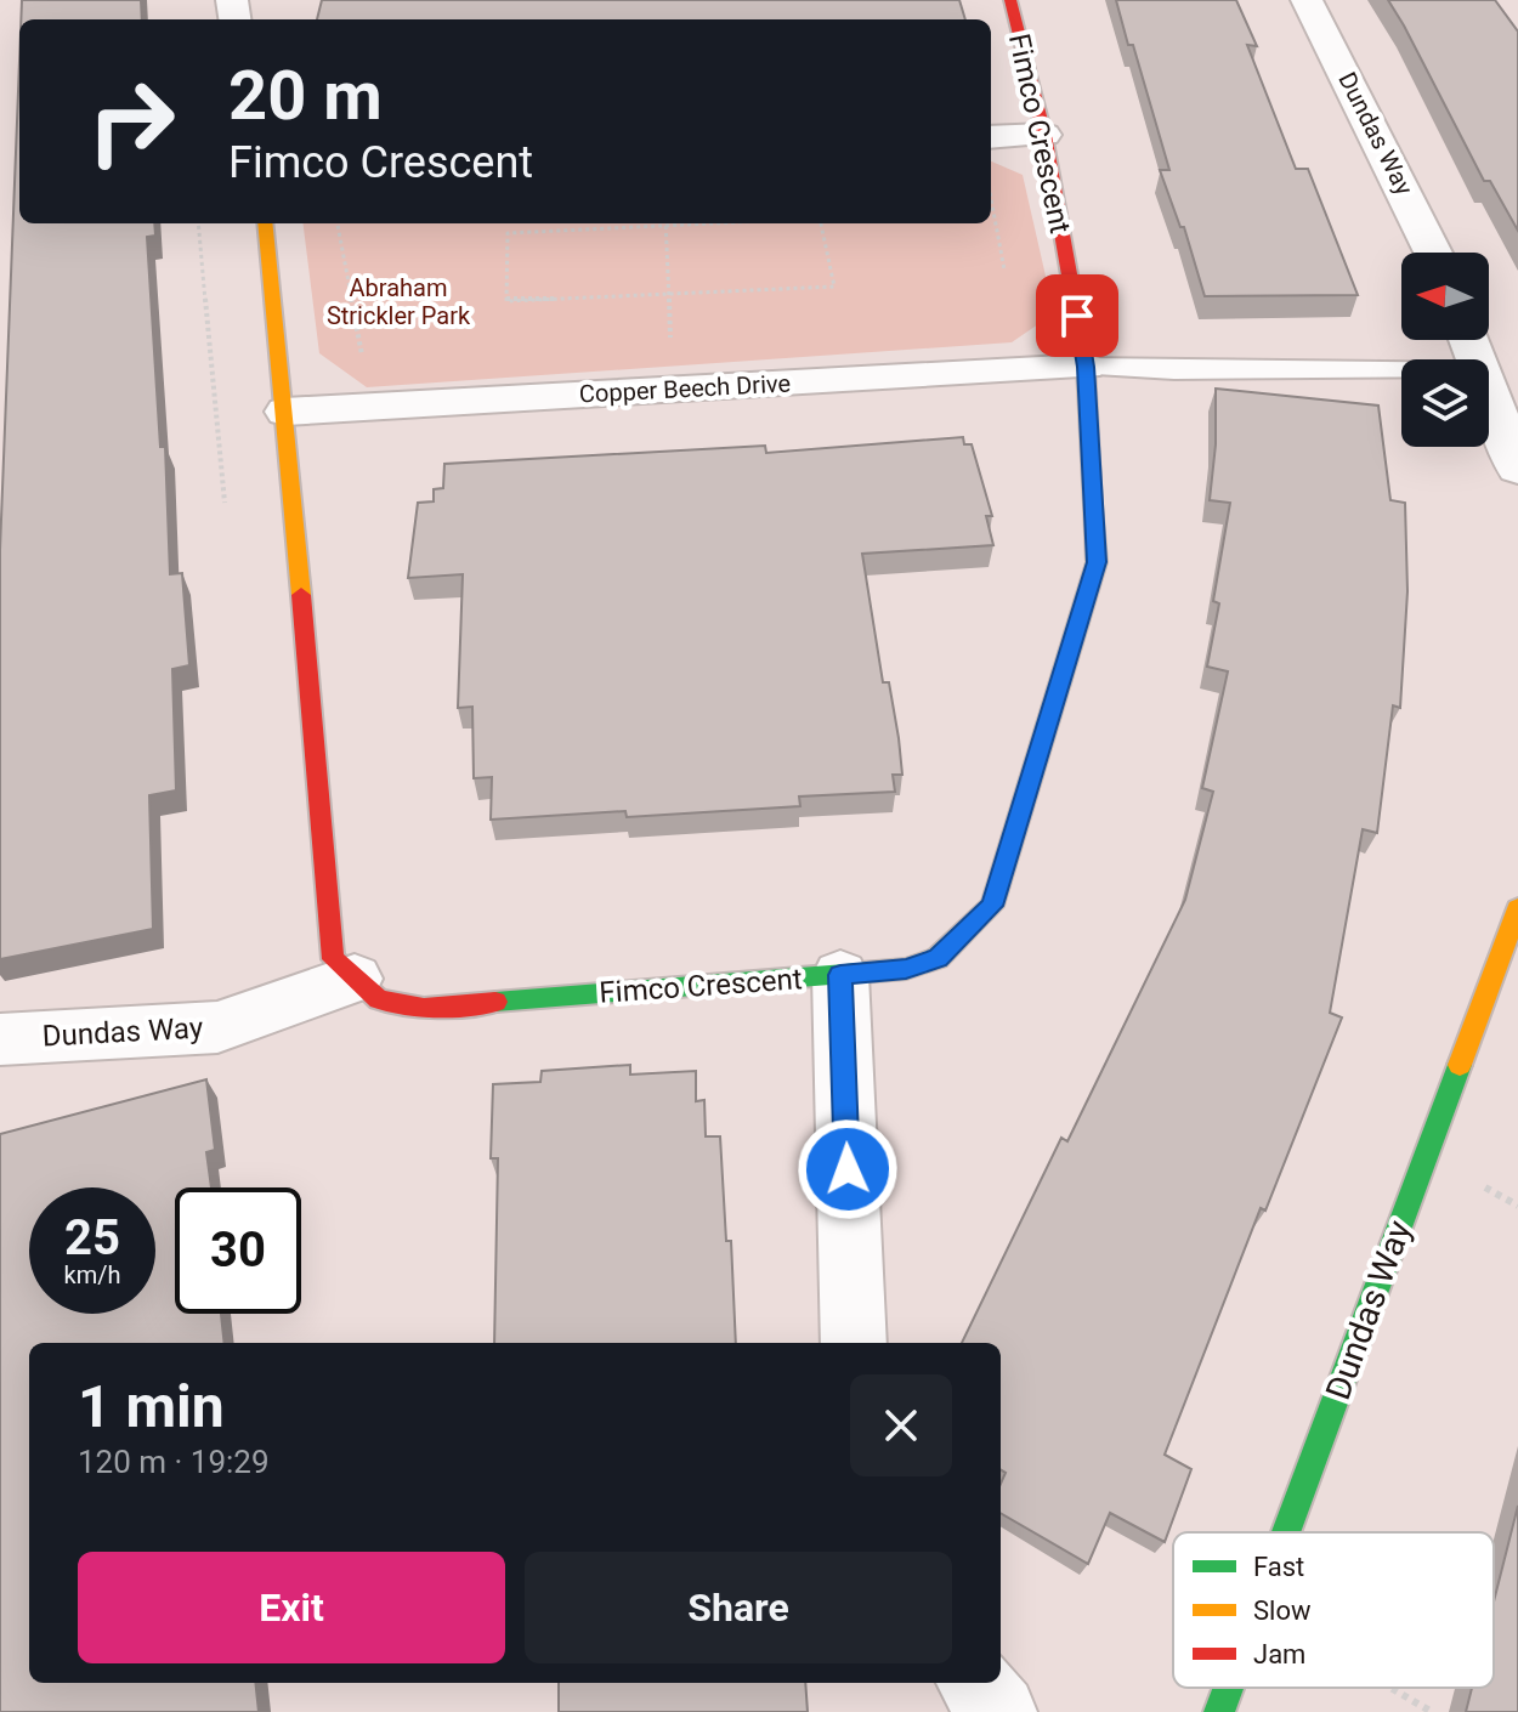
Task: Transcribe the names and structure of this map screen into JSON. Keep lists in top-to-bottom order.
{
  "streets": {
    "street": ["Fimco Crescent", "Dundas Way", "Copper Beech Drive"]
  },
  "crossings": [
    ["Fimco Crescent", "Dundas Way"],
    ["Fimco Crescent", "Copper Beech Drive"]
  ],
  "parks": ["Abraham Strickler Park"],
  "legend": ["Fast", "Slow", "Jam"],
  "north": "left",
  "page": {
    "turn": ["20 m", "Fimco Crescent"],
    "speed": "25 km/h",
    "limit": "30",
    "heading": ["1 min", "120 m · 19:29"],
    "buttons": ["Exit", "Share"]
  }
}
